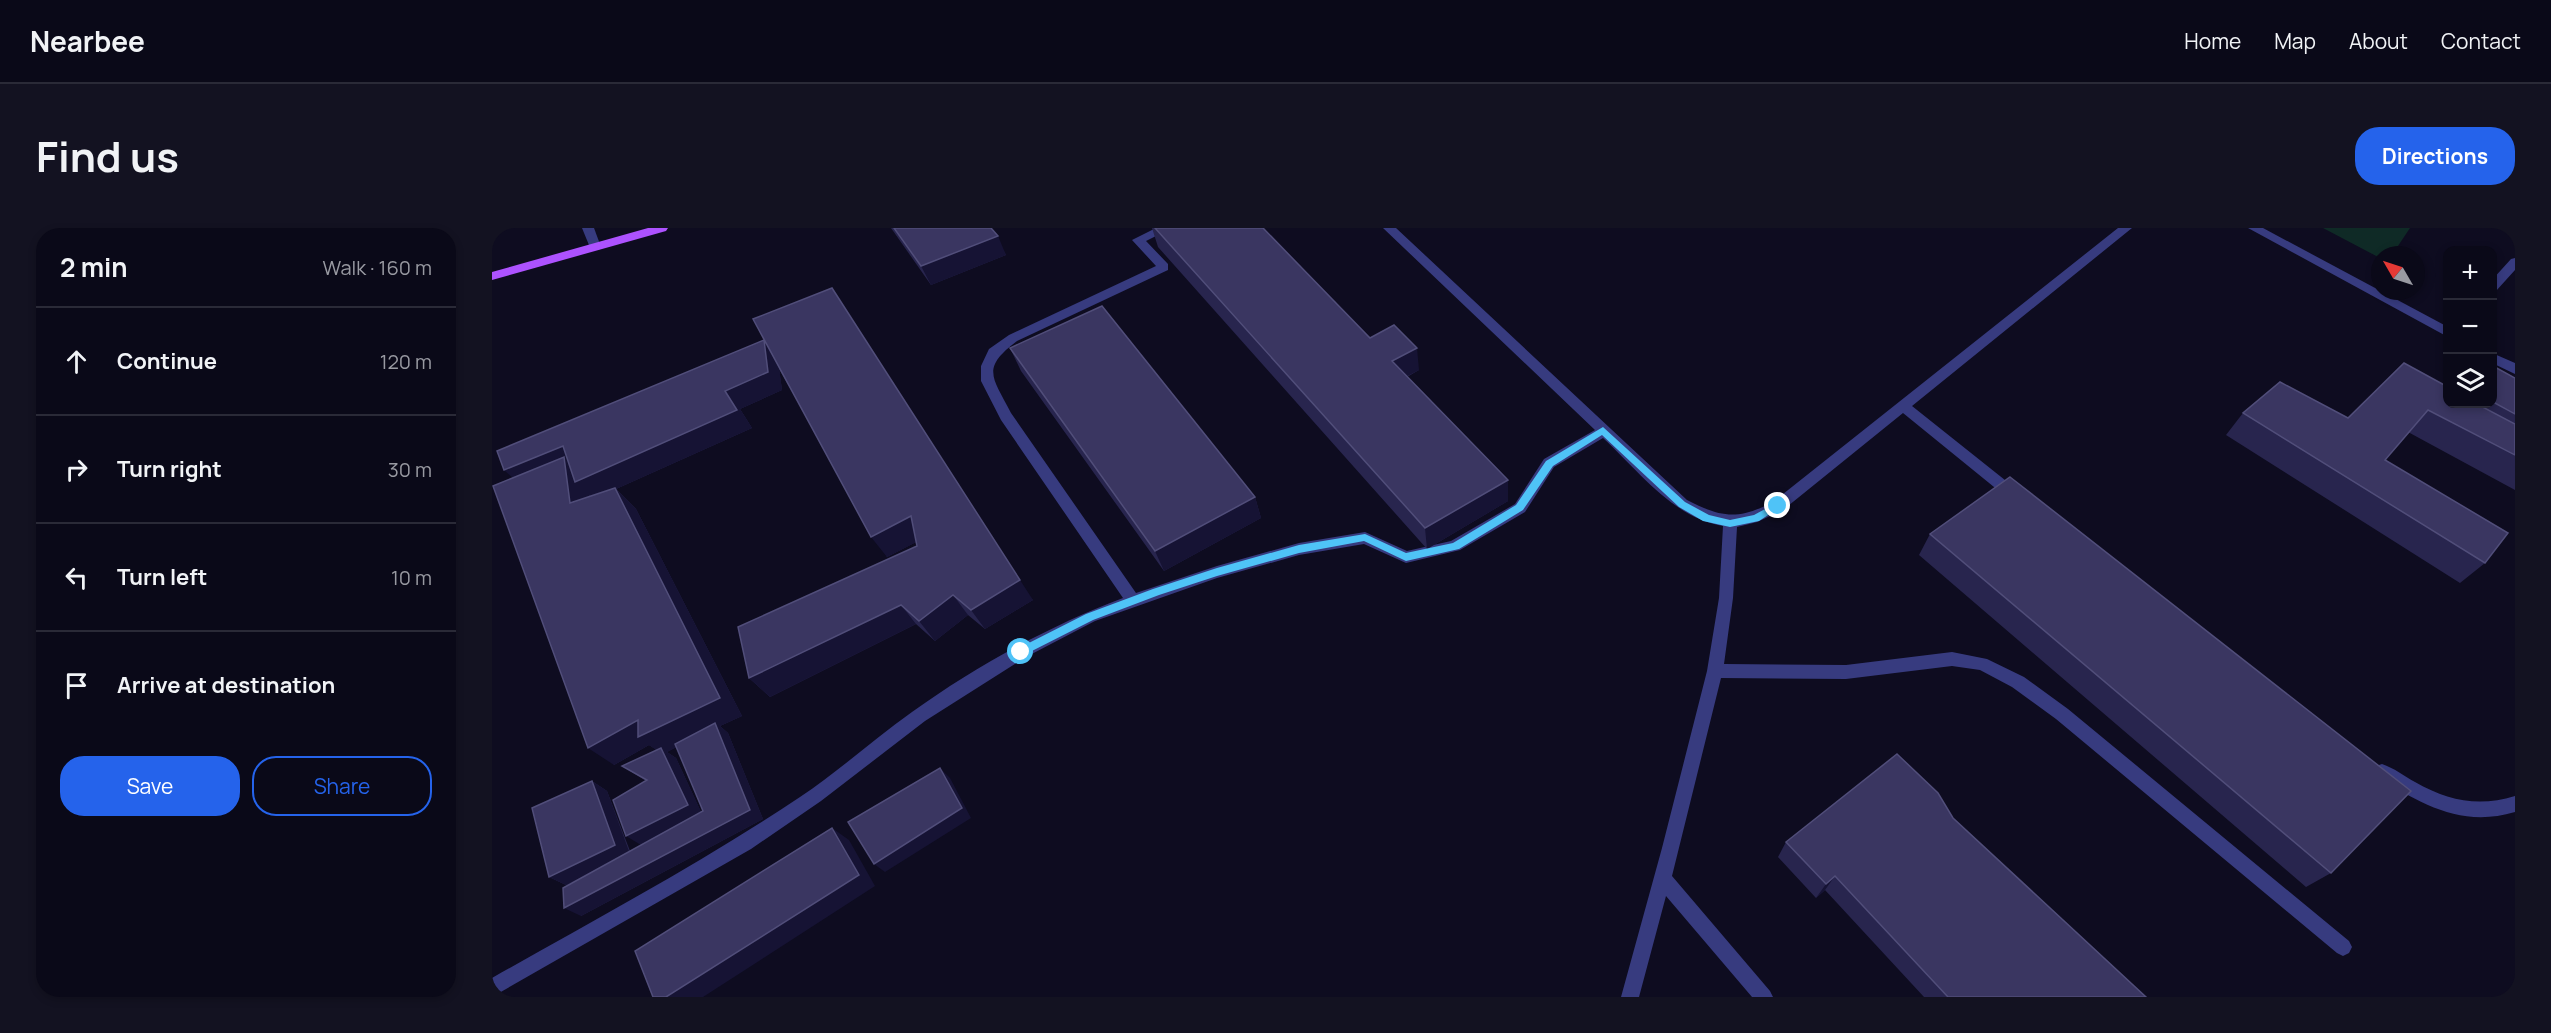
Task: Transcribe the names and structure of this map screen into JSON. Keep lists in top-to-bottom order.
{
  "north": "top left",
  "page": {
    "header": "Nearbee",
    "nav": [
      "Home",
      "Map",
      "About",
      "Contact"
    ],
    "title": "Find us",
    "buttons": [
      "Directions",
      ["Save", "Share"]
    ],
    "heading": ["2 min", "Walk · 160 m"],
    "map_buttons": ["+", "−"],
    "list": [
      ["Continue", "120 m"],
      ["Turn right", "30 m"],
      ["Turn left", "10 m"],
      "Arrive at destination"
    ]
  }
}
